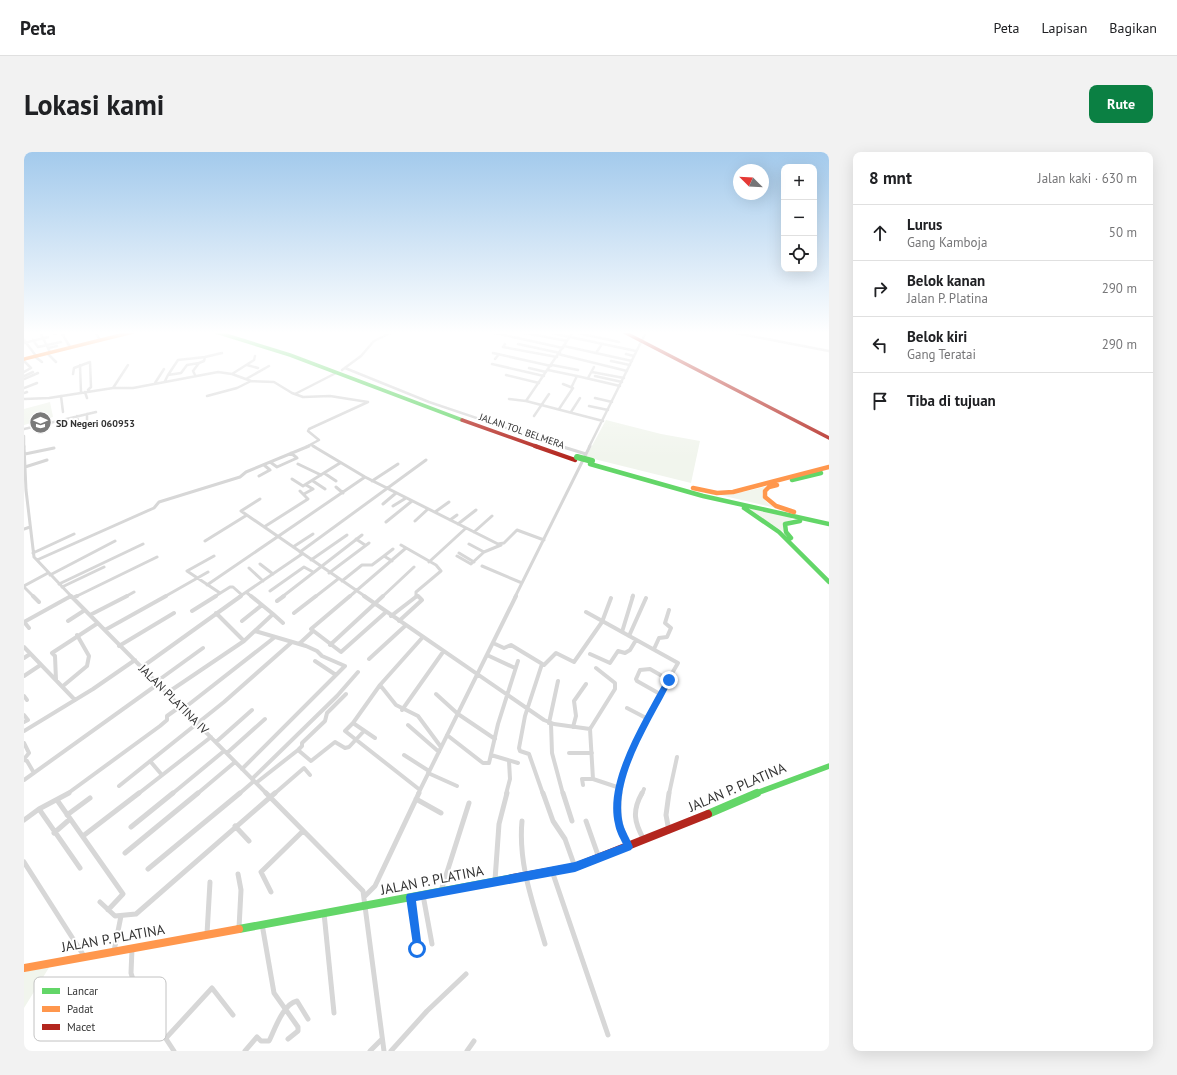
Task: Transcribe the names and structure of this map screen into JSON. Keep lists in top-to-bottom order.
{
  "streets": {
    "main road": ["JALAN TOL BELMERA", "JALAN P. PLATINA"],
    "street": ["JALAN PLATINA IV"]
  },
  "places": {
    "school or university": ["SD Negeri 060953"]
  },
  "legend": ["Lancar", "Padat", "Macet"],
  "north": "top left",
  "page": {
    "header": "Peta",
    "nav": ["Peta", "Lapisan", "Bagikan"],
    "buttons": "Rute",
    "title": "Lokasi kami",
    "heading": ["8 mnt", "Jalan kaki · 630 m"],
    "map_buttons": ["+", "−"],
    "list": [
      ["Lurus", "Gang Kamboja", "50 m"],
      ["Belok kanan", "Jalan P. Platina", "290 m"],
      ["Belok kiri", "Gang Teratai", "290 m"],
      "Tiba di tujuan"
    ]
  }
}
